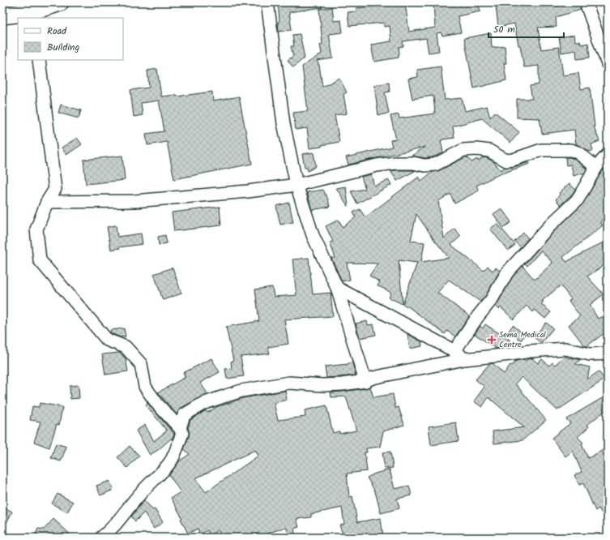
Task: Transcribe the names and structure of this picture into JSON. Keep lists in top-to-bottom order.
{
  "places": {
    "health": ["Sema Medical Centre"]
  },
  "legend": ["Road", "Building"],
  "scale_bar": "50 m"
}
